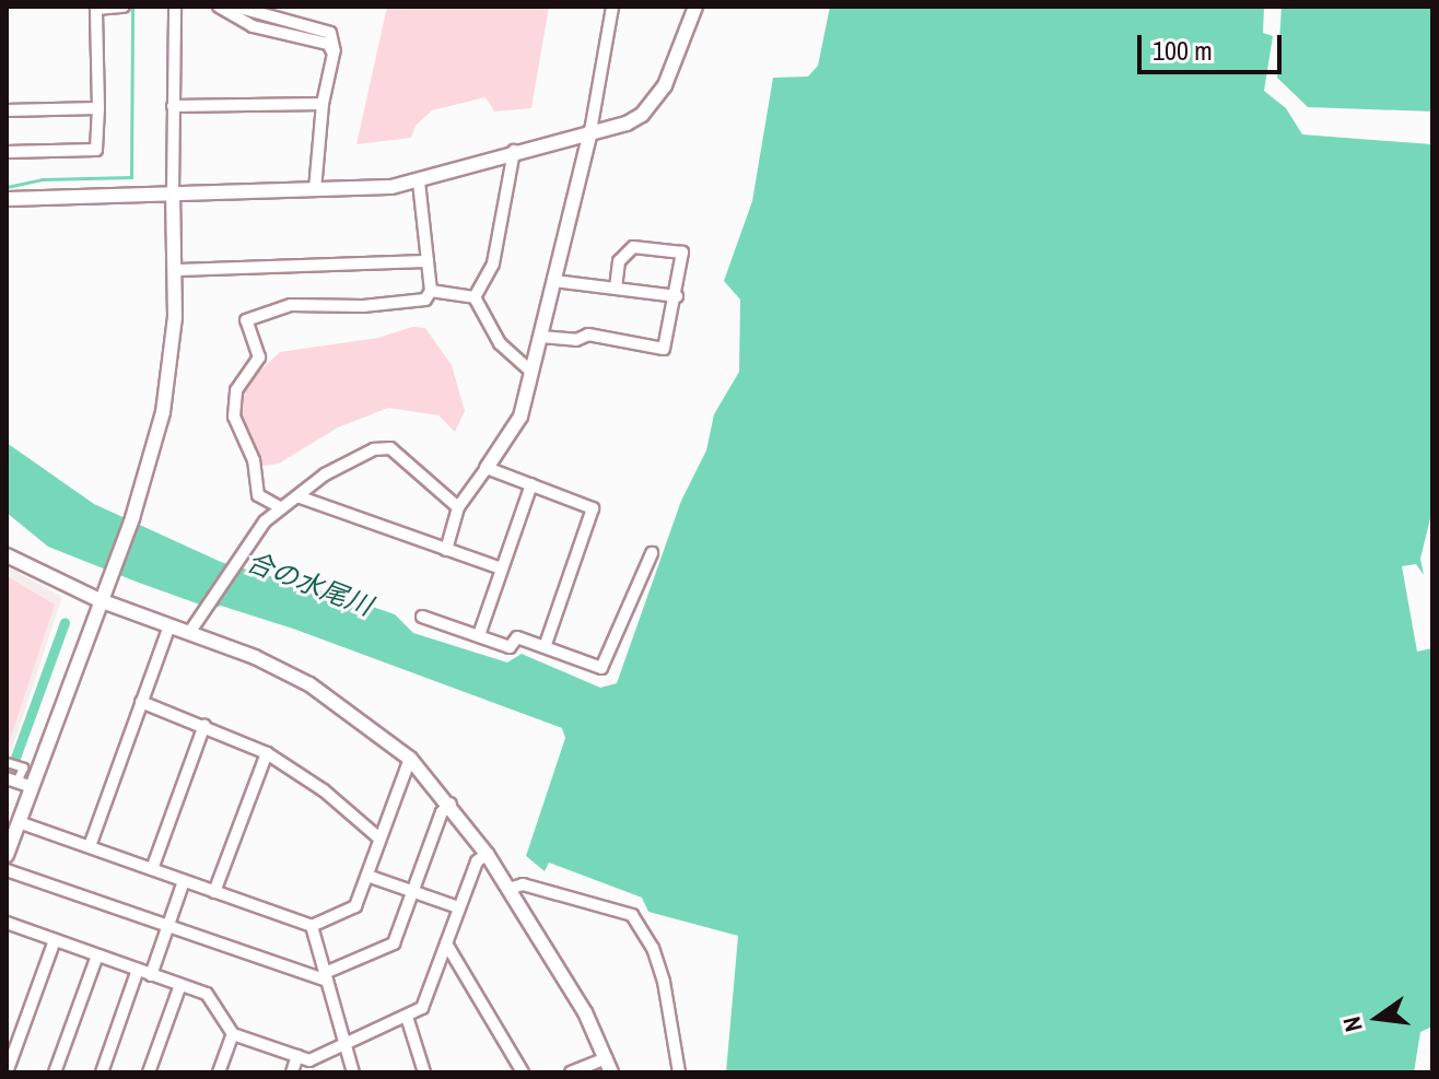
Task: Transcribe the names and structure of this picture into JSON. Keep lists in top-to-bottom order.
{
  "water": ["合の水尾川"],
  "scale_bar": "100 m",
  "north": "left"
}
